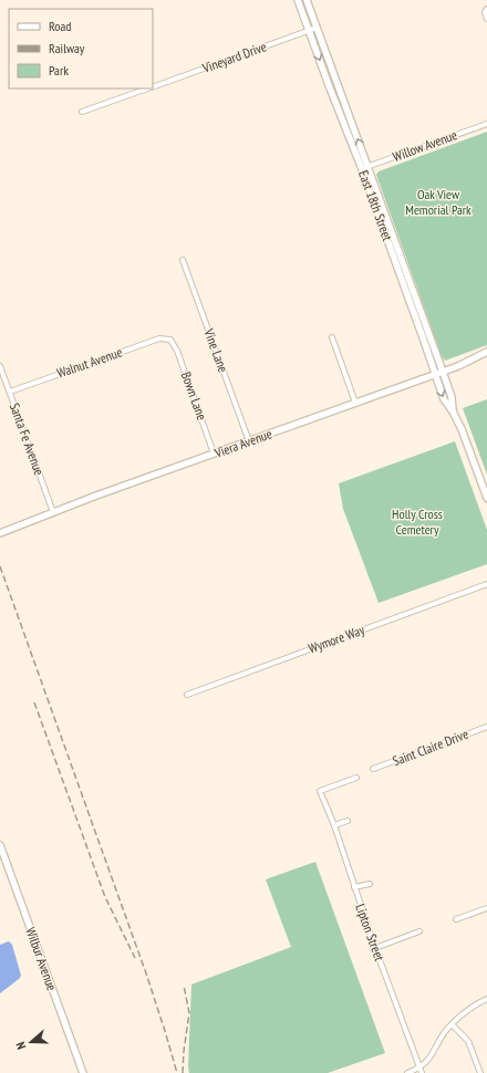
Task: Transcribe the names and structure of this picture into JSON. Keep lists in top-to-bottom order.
{
  "streets": {
    "main road": ["East 18th Street", "Viera Avenue", "Wilbur Avenue"],
    "street": [
      "Vineyard Drive",
      "Willow Avenue",
      "Vine Lane",
      "Walnut Avenue",
      "Bown Lane",
      "Santa Fe Avenue",
      "Wymore Way",
      "Saint Claire Drive",
      "Lipton Street"
    ]
  },
  "crossings": [
    ["Vineyard Drive", "East 18th Street"],
    ["Willow Avenue", "East 18th Street"],
    ["East 18th Street", "Viera Avenue"],
    ["Vine Lane", "Viera Avenue"],
    ["Walnut Avenue", "Bown Lane"],
    ["Walnut Avenue", "Santa Fe Avenue"],
    ["Bown Lane", "Viera Avenue"],
    ["Santa Fe Avenue", "Viera Avenue"]
  ],
  "parks": ["Oak View Memorial Park", "Holly Cross Cemetery"],
  "legend": ["Road", "Railway", "Park"],
  "north": "left"
}
